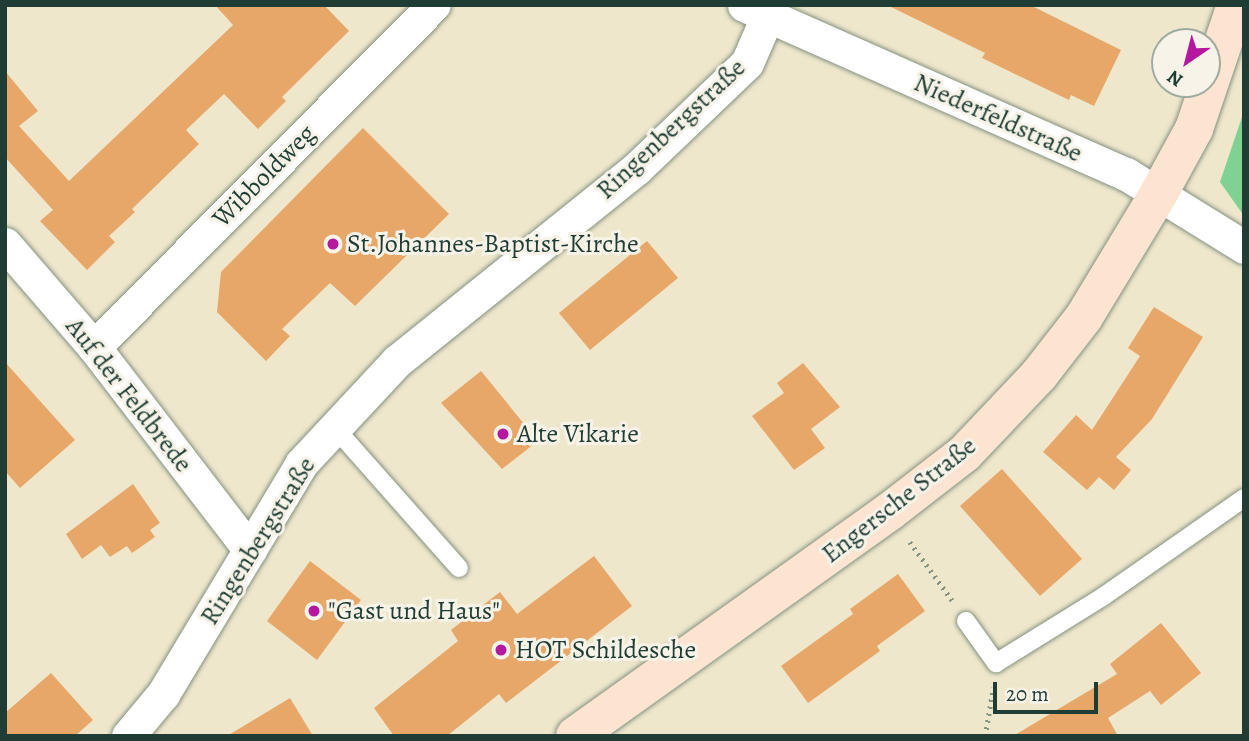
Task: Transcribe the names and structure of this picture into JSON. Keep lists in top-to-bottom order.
{
  "streets": {
    "main road": ["Engersche Straße"],
    "street": [
      "Niederfeldstraße",
      "Ringenbergstraße",
      "Wibboldweg",
      "Auf der Feldbrede"
    ]
  },
  "crossings": [
    ["Niederfeldstraße", "Ringenbergstraße"],
    ["Niederfeldstraße", "Engersche Straße"],
    ["Ringenbergstraße", "Auf der Feldbrede"],
    ["Wibboldweg", "Auf der Feldbrede"]
  ],
  "places": [
    "St.Johannes-Baptist-Kirche",
    "Alte Vikarie",
    "\"Gast und Haus\"",
    "HOT Schildesche"
  ],
  "scale_bar": "20 m",
  "north": "bottom left"
}
